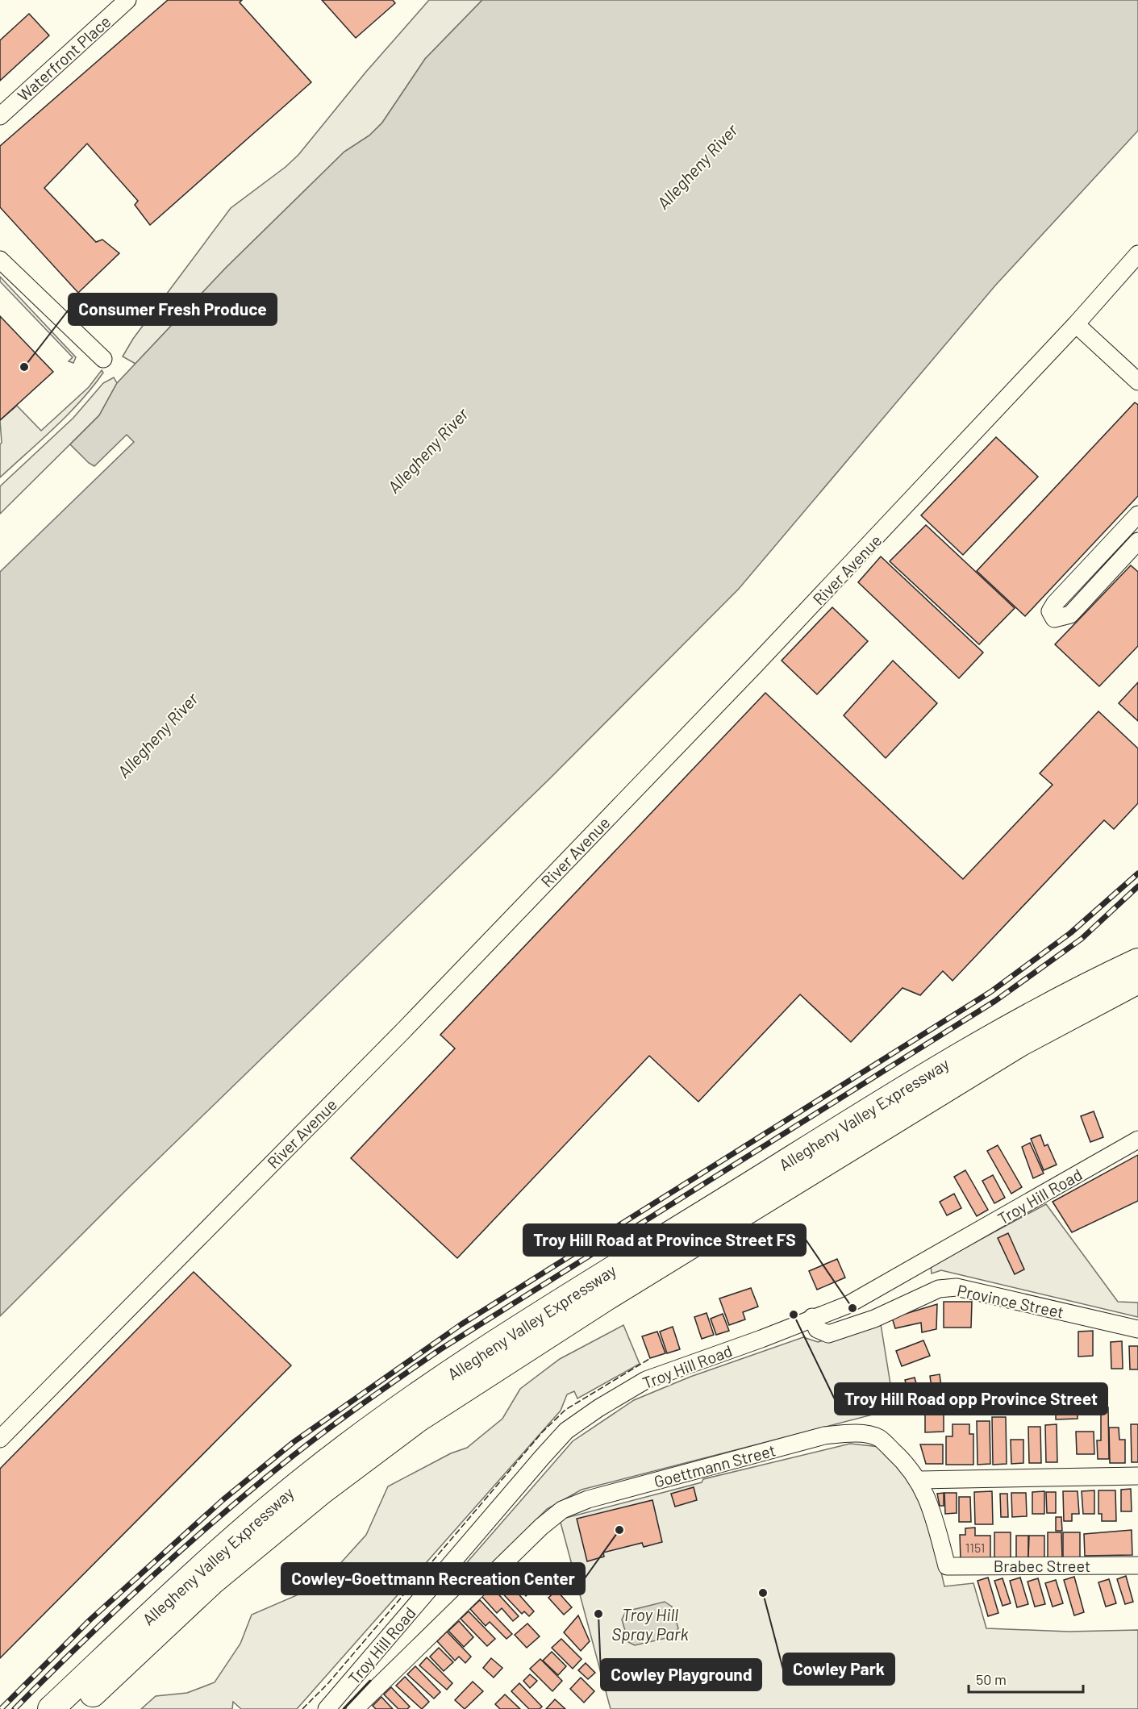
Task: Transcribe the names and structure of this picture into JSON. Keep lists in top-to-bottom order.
{
  "streets": {
    "highway": ["Allegheny Valley Expressway"],
    "street": [
      "Waterfront Place",
      "River Avenue",
      "Troy Hill Road",
      "Province Street",
      "Goettmann Street",
      "Brabec Street"
    ]
  },
  "crossings": [
    ["Troy Hill Road", "Province Street"],
    ["Goettmann Street", "Brabec Street"]
  ],
  "water": ["Allegheny River", "Troy Hill Spray Park"],
  "places": [
    "Consumer Fresh Produce",
    "Troy Hill Road at Province Street FS",
    "Troy Hill Road opp Province Street",
    "Cowley-Goettmann Recreation Center",
    "Cowley Park",
    "Cowley Playground"
  ],
  "house_numbers": ["1151"],
  "scale_bar": "50 m"
}
